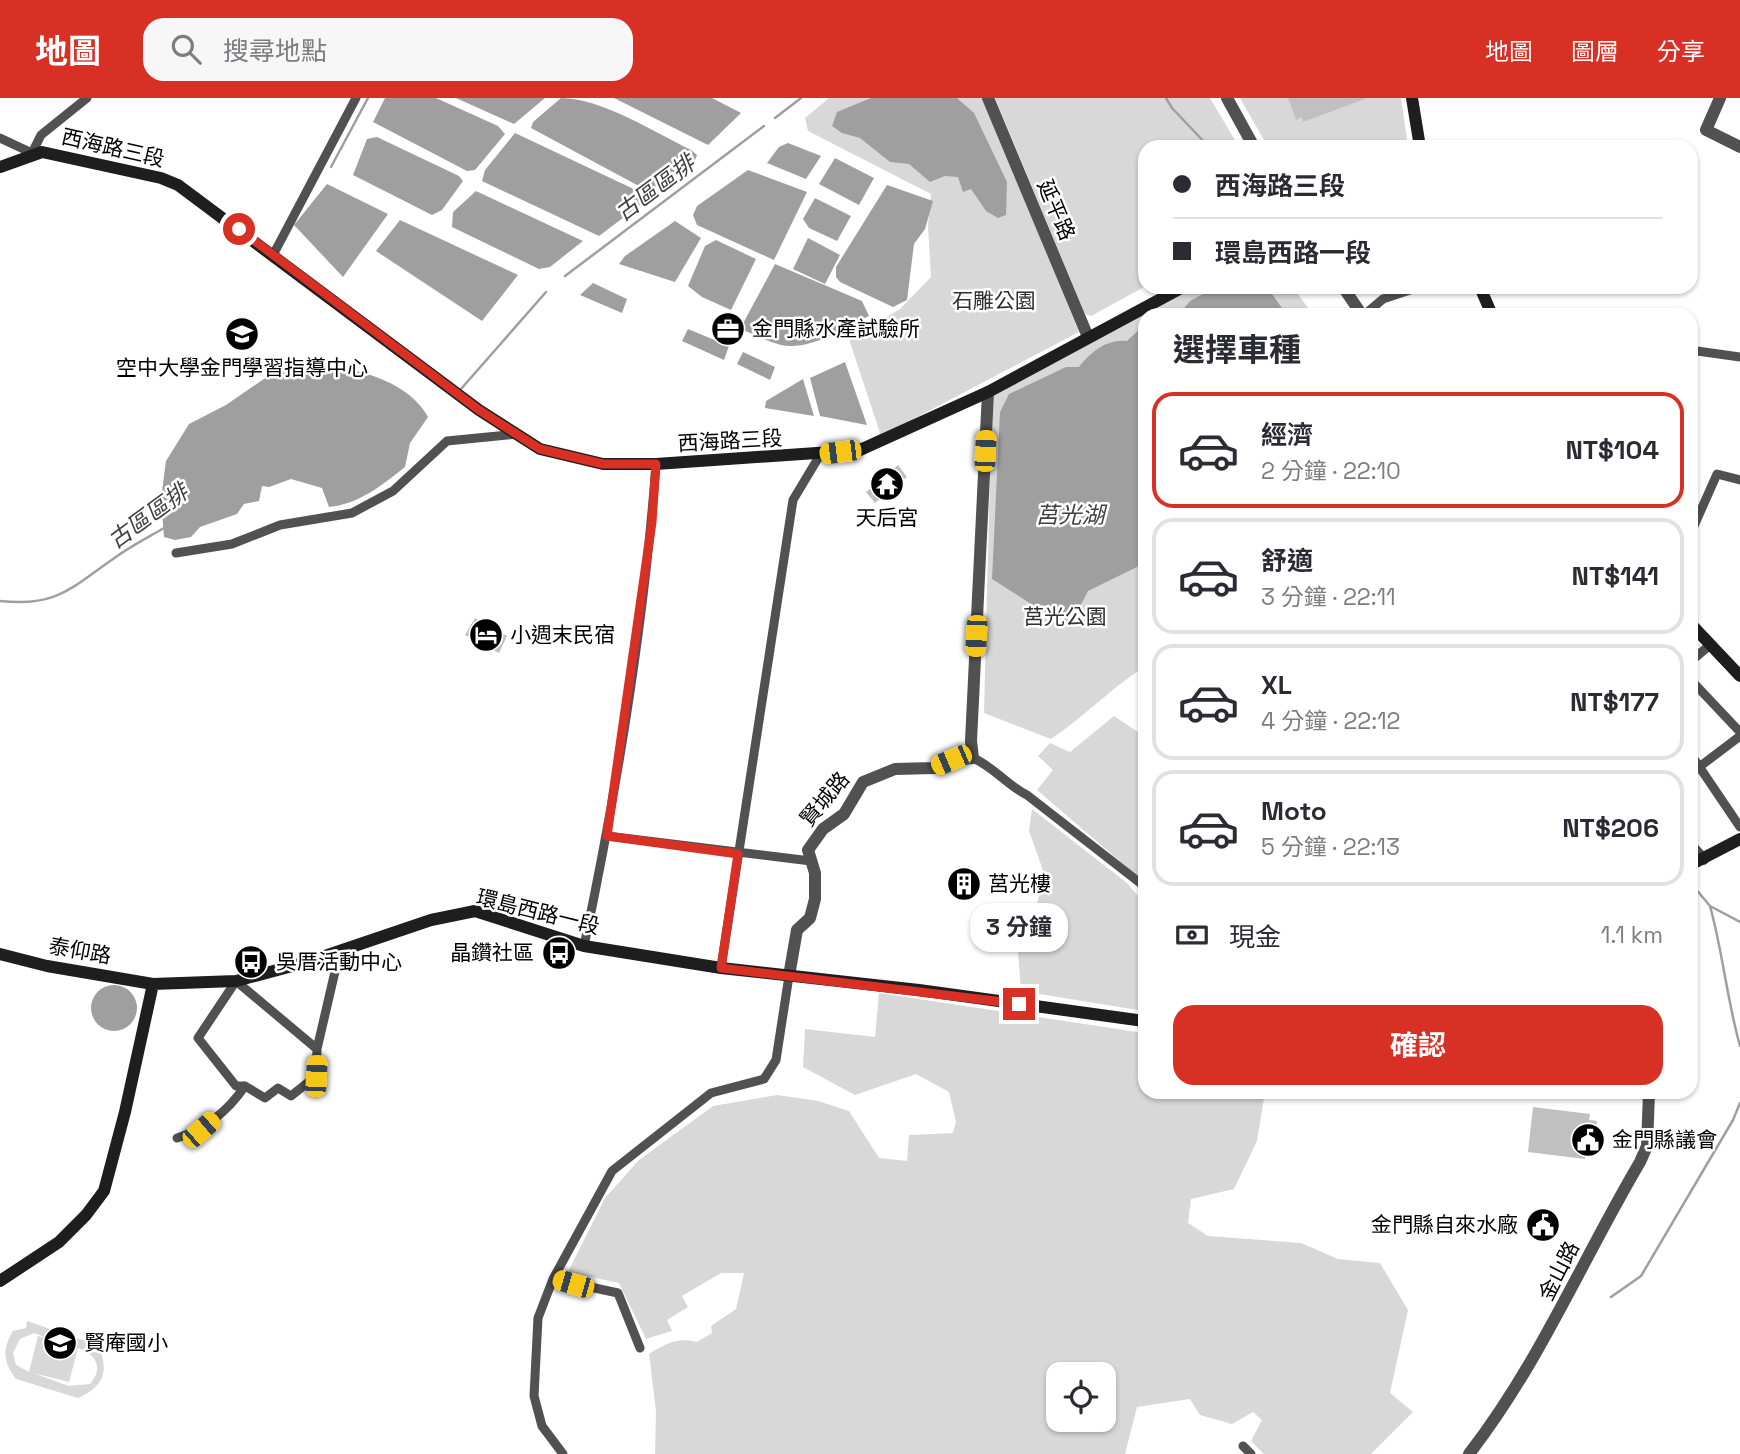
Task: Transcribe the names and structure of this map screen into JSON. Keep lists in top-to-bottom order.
{
  "streets": {
    "main road": ["西海路三段", "環島西路一段", "泰仰路"],
    "street": ["延平路", "賢城路", "金山路"]
  },
  "crossings": [
    ["西海路三段", "延平路"],
    ["賢城路", "環島西路一段"],
    ["環島西路一段", "泰仰路"]
  ],
  "water": ["古區區排", "莒光湖"],
  "parks": ["石雕公園", "莒光公園"],
  "places": {
    "office": ["金門縣水產試驗所"],
    "school or university": ["空中大學金門學習指導中心", "賢庵國小"],
    "temple": ["天后宮"],
    "hotel": ["小週末民宿"],
    "building": ["莒光樓"],
    "bus stop": ["晶鑽社區", "吳厝活動中心"],
    "public building": ["金門縣議會", "金門縣自來水廠"]
  },
  "page": {
    "header": "地圖",
    "search": "搜尋地點",
    "nav": ["地圖", "圖層", "分享"],
    "banner": ["西海路三段", "環島西路一段"],
    "heading": "選擇車種",
    "list": [
      {
        "name": "經濟",
        "note": "2 分鐘 · 22:10",
        "value": "NT$104"
      },
      {
        "name": "舒適",
        "note": "3 分鐘 · 22:11",
        "value": "NT$141"
      },
      {
        "name": "XL",
        "note": "4 分鐘 · 22:12",
        "value": "NT$177"
      },
      {
        "name": "Moto",
        "note": "5 分鐘 · 22:13",
        "value": "NT$206"
      }
    ],
    "pay": ["現金", "1.1 km"],
    "bubble": "3 分鐘",
    "buttons": "確認"
  }
}
